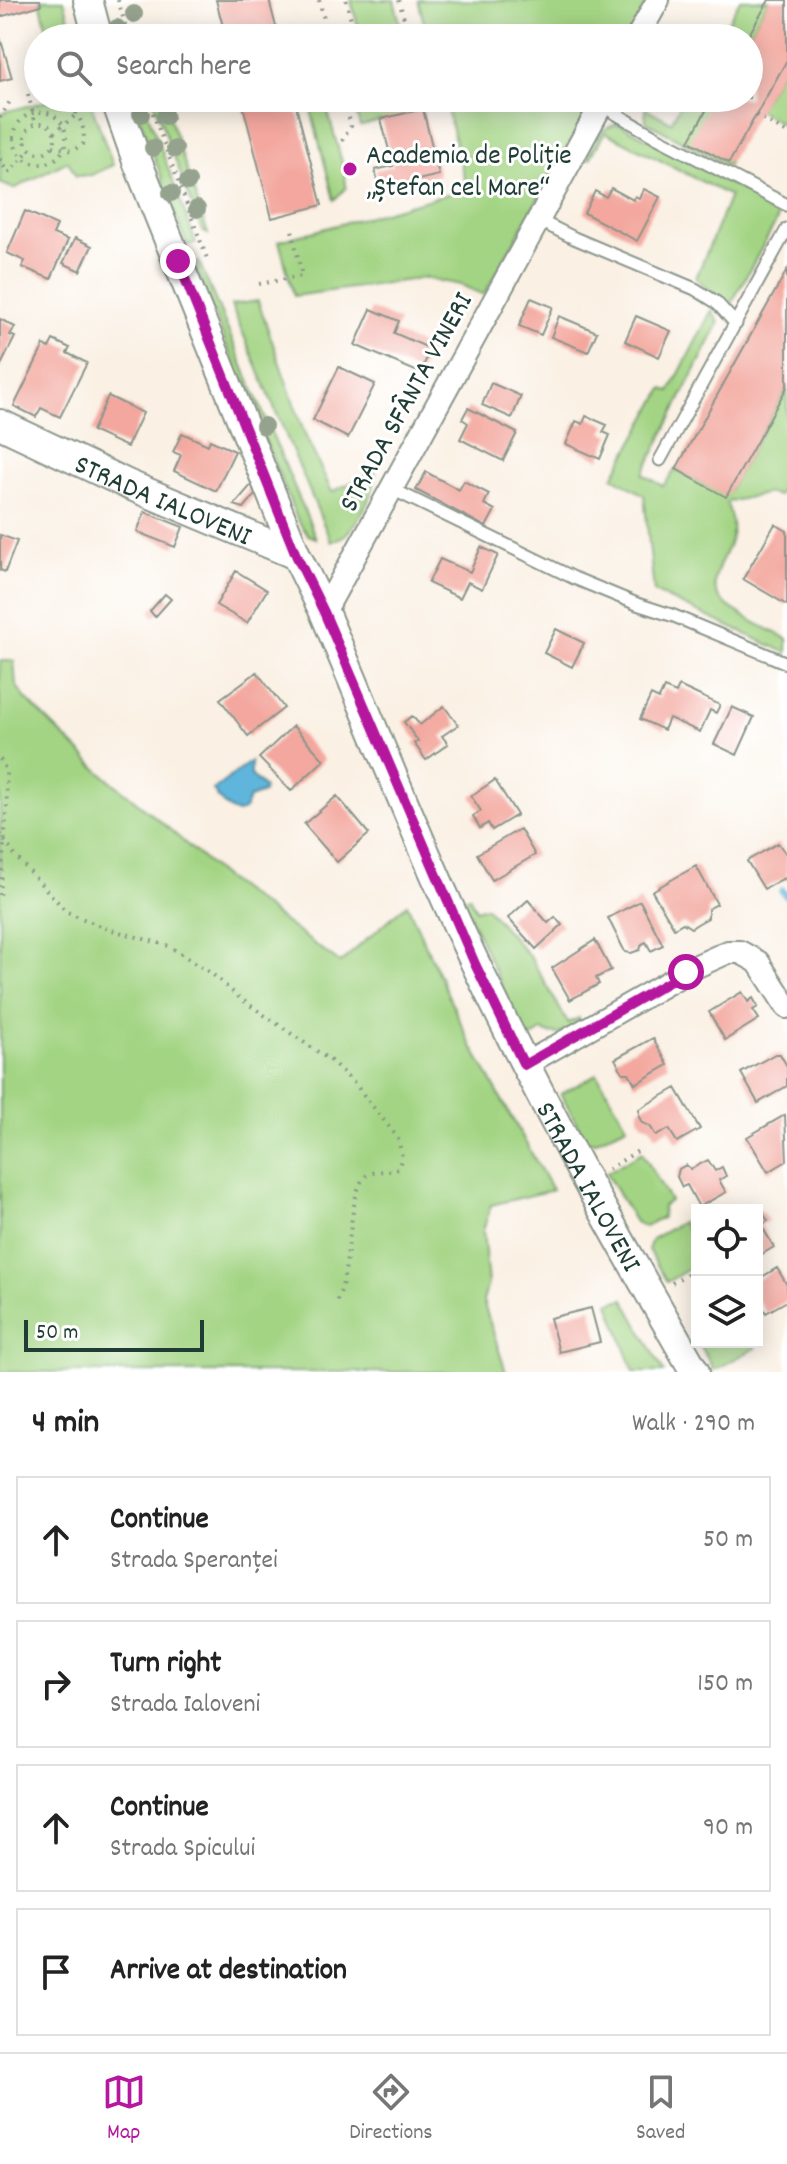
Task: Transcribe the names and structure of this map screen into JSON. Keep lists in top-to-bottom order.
{
  "streets": {
    "street": ["STRADA SFÂNTA VINERI", "STRADA IALOVENI"]
  },
  "crossings": [
    ["STRADA SFÂNTA VINERI", "STRADA IALOVENI"]
  ],
  "places": ["Academia de Poliție „Ștefan cel Mare“"],
  "scale_bar": "50 m",
  "page": {
    "search": "Search here",
    "scale": "50 m",
    "heading": ["4 min", "Walk · 290 m"],
    "list": [
      ["Continue", "Strada Speranței", "50 m"],
      ["Turn right", "Strada Ialoveni", "150 m"],
      ["Continue", "Strada Spicului", "90 m"],
      "Arrive at destination"
    ],
    "nav": ["Map", "Directions", "Saved"]
  }
}
